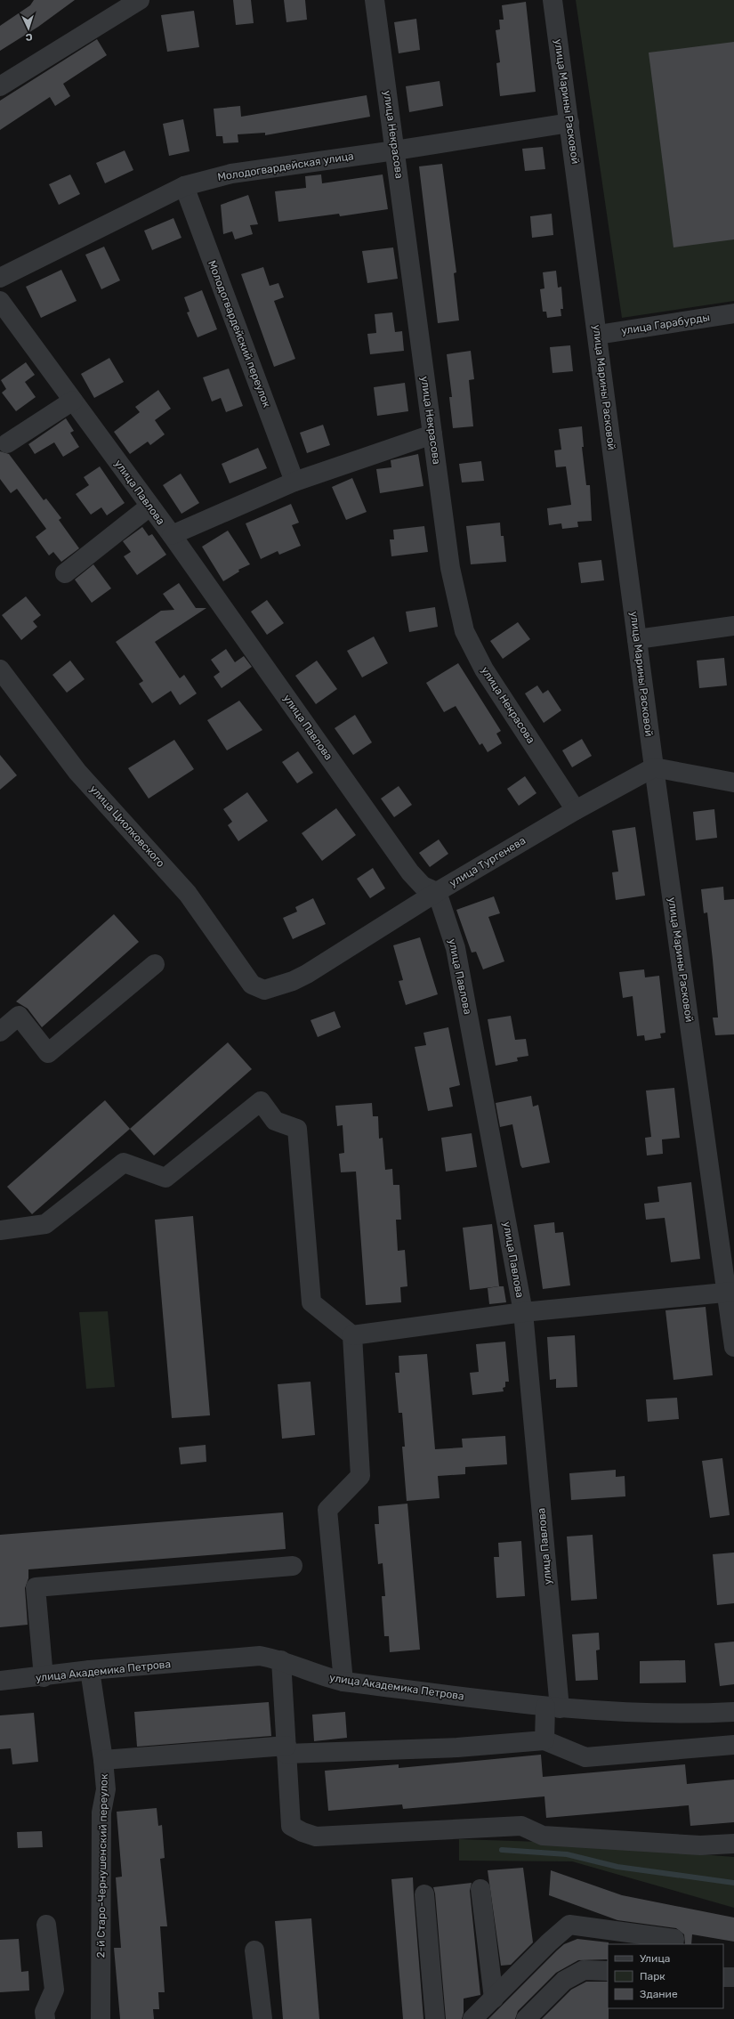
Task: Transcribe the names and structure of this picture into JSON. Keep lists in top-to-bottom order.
{
  "streets": {
    "street": [
      "улица Марины Расковой",
      "улица Некрасова",
      "Молодогвардейская улица",
      "улица Гарабурды",
      "Молодогвардейский переулок",
      "улица Павлова",
      "улица Циолковского",
      "улица Тургенева",
      "улица Академика Петрова",
      "2-й Старо-Чернушенский переулок"
    ]
  },
  "crossings": [
    ["улица Марины Расковой", "Молодогвардейская улица"],
    ["улица Марины Расковой", "улица Гарабурды"],
    ["улица Марины Расковой", "улица Тургенева"],
    ["улица Некрасова", "Молодогвардейская улица"],
    ["улица Некрасова", "улица Тургенева"],
    ["Молодогвардейская улица", "Молодогвардейский переулок"],
    ["улица Павлова", "улица Тургенева"],
    ["улица Павлова", "улица Академика Петрова"],
    ["улица Циолковского", "улица Тургенева"],
    ["улица Академика Петрова", "2-й Старо-Чернушенский переулок"]
  ],
  "legend": ["Улица", "Парк", "Здание"],
  "north": "bottom"
}
